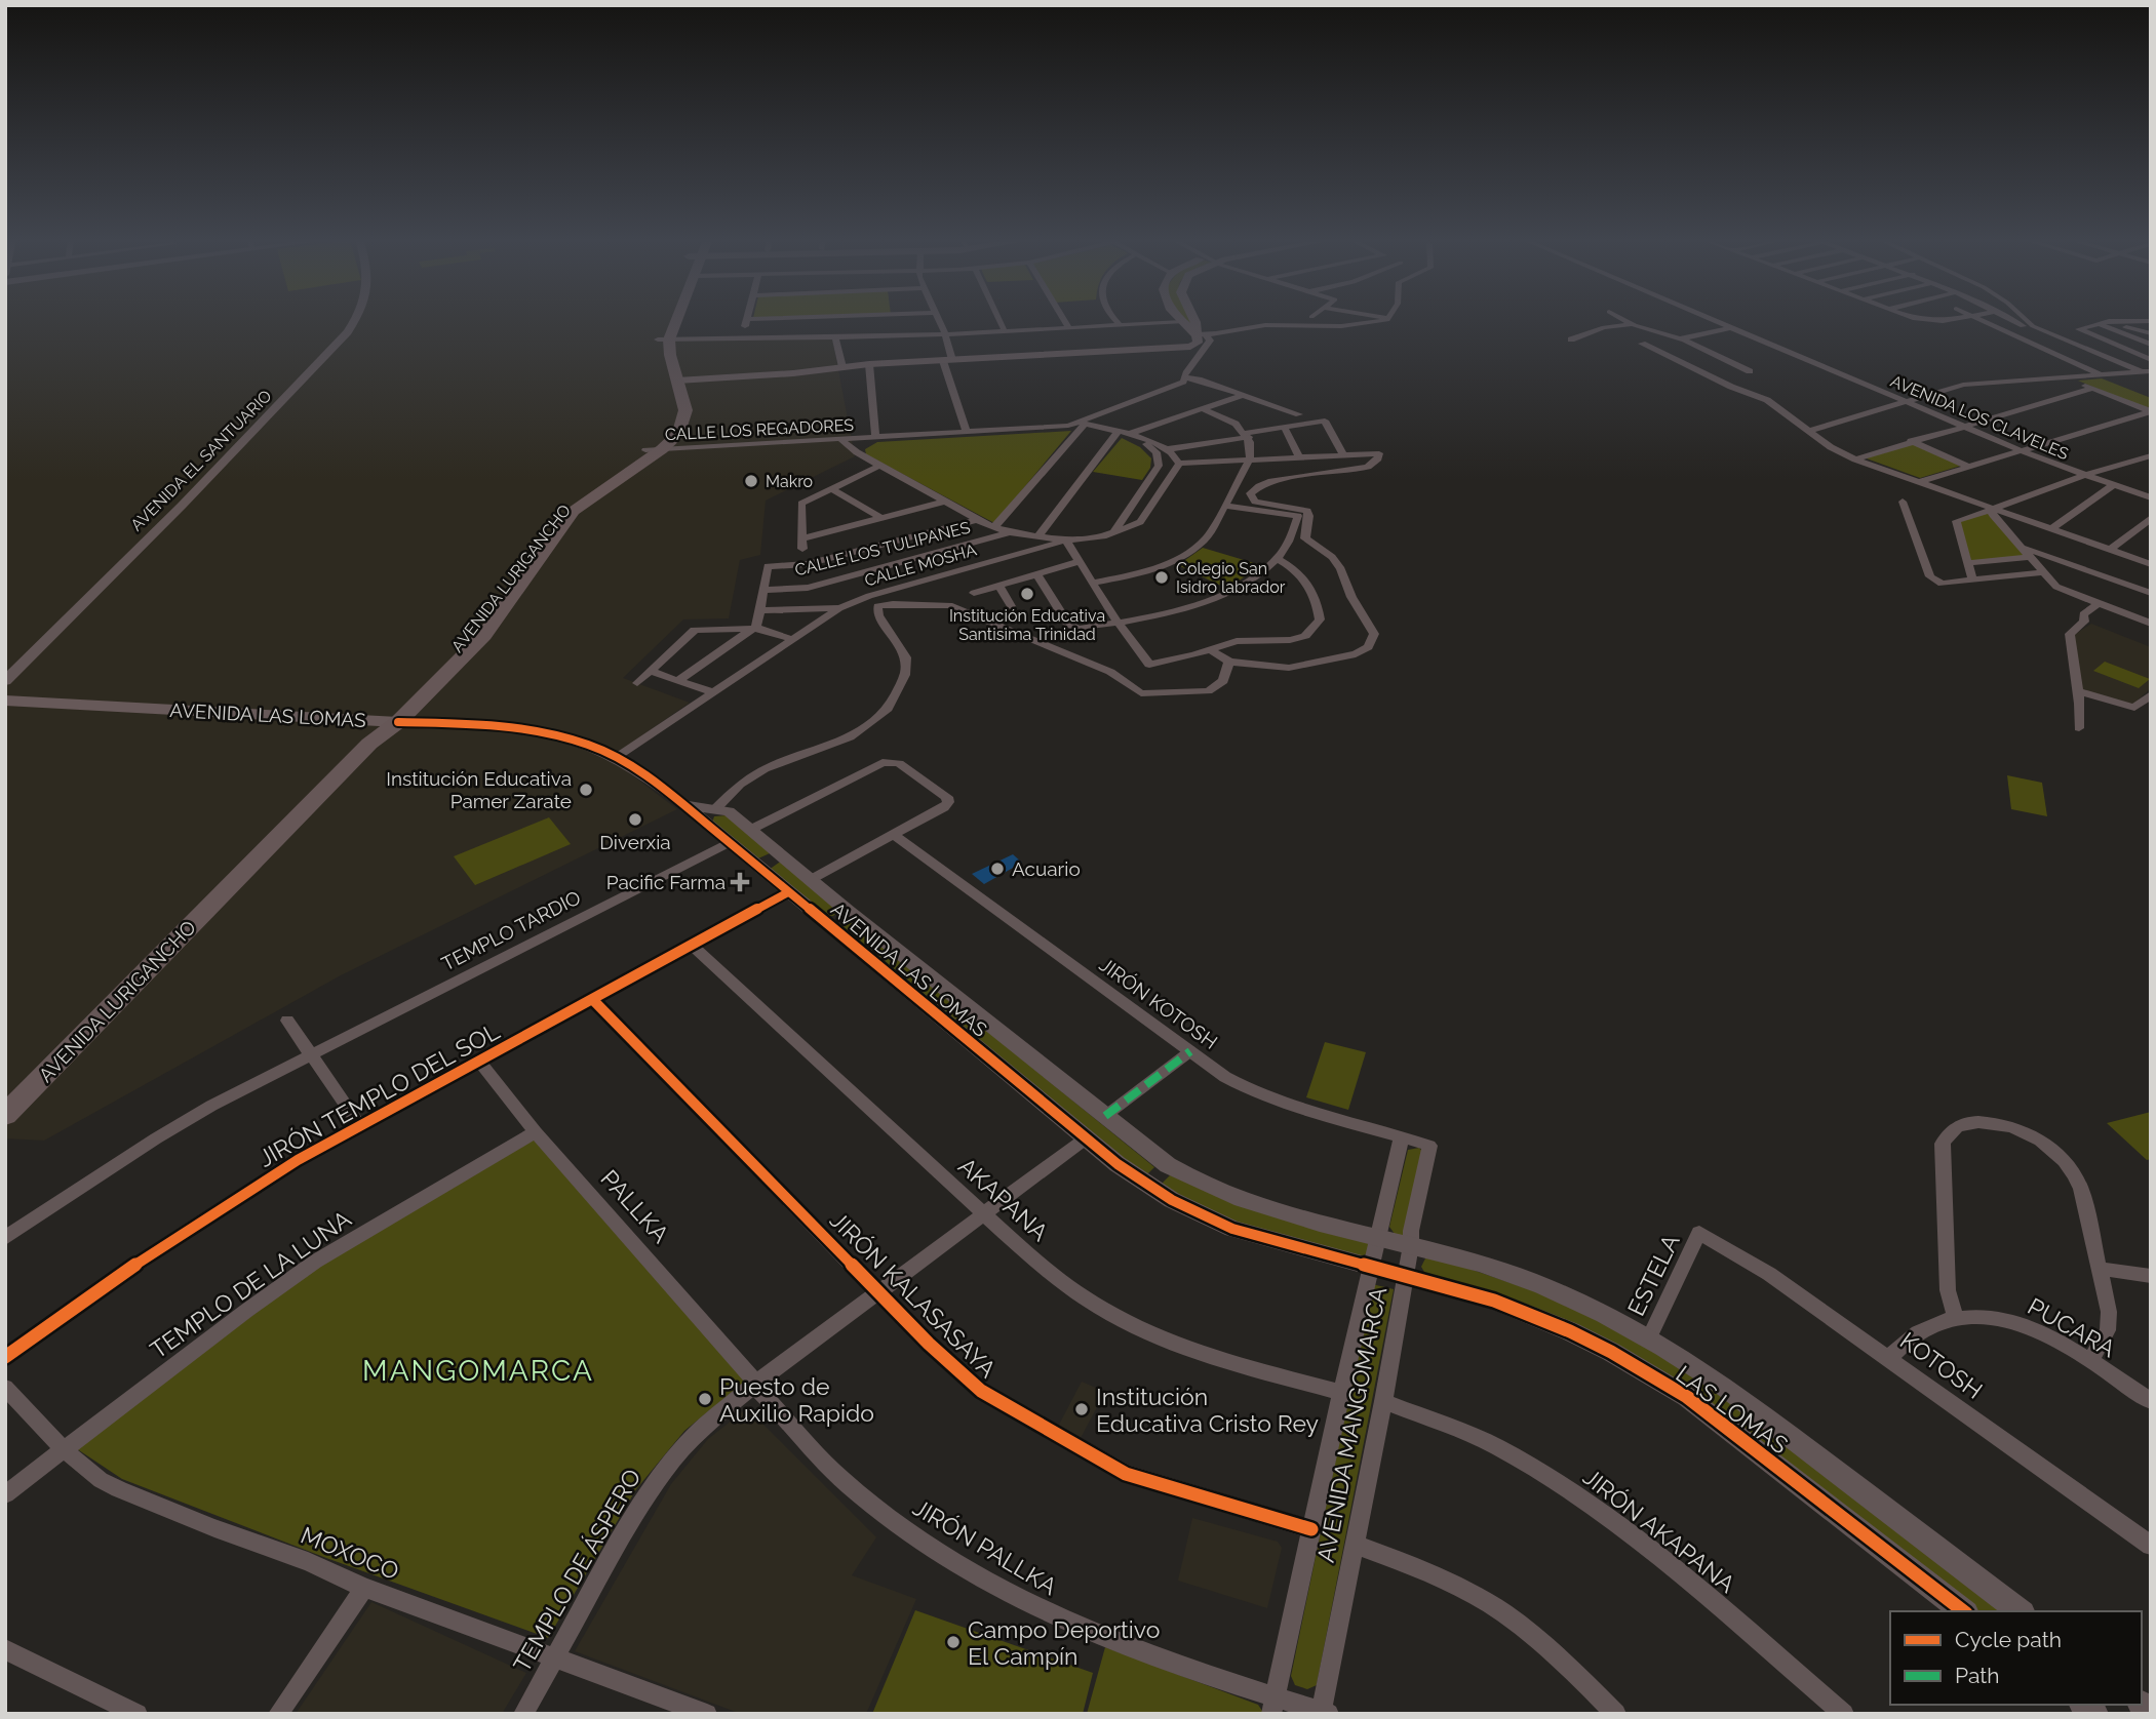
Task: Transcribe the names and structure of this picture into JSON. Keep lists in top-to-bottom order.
{
  "streets": {
    "main road": ["AVENIDA LURIGANCHO", "AVENIDA LAS LOMAS"],
    "street": [
      "AVENIDA LOS CLAVELES",
      "CALLE LOS REGADORES",
      "AVENIDA EL SANTUARIO",
      "CALLE LOS TULIPANES",
      "CALLE MOSHA",
      "TEMPLO TARDIO",
      "JIRÓN KOTOSH",
      "JIRÓN TEMPLO DEL SOL",
      "AKAPANA",
      "PALLKA",
      "ESTELA",
      "TEMPLO DE LA LUNA",
      "JIRÓN KALASASAYA",
      "PUCARA",
      "KOTOSH",
      "LAS LOMAS",
      "AVENIDA MANGOMARCA",
      "JIRÓN AKAPANA",
      "JIRÓN PALLKA",
      "MOXOCO",
      "TEMPLO DE ÁSPERO"
    ]
  },
  "crossings": [
    ["CALLE LOS REGADORES", "AVENIDA LURIGANCHO"],
    ["CALLE MOSHA", "AVENIDA LAS LOMAS"],
    ["AVENIDA LURIGANCHO", "AVENIDA LAS LOMAS"],
    ["AVENIDA LAS LOMAS", "TEMPLO TARDIO"],
    ["AVENIDA LAS LOMAS", "JIRÓN TEMPLO DEL SOL"],
    ["AVENIDA LAS LOMAS", "LAS LOMAS"],
    ["AVENIDA LAS LOMAS", "AVENIDA MANGOMARCA"],
    ["AVENIDA LAS LOMAS", "TEMPLO DE ÁSPERO"],
    ["JIRÓN KOTOSH", "AVENIDA MANGOMARCA"],
    ["JIRÓN TEMPLO DEL SOL", "AKAPANA"],
    ["JIRÓN TEMPLO DEL SOL", "PALLKA"],
    ["JIRÓN TEMPLO DEL SOL", "JIRÓN KALASASAYA"],
    ["AKAPANA", "AVENIDA MANGOMARCA"],
    ["AKAPANA", "TEMPLO DE ÁSPERO"],
    ["PALLKA", "TEMPLO DE LA LUNA"],
    ["PALLKA", "JIRÓN PALLKA"],
    ["PALLKA", "TEMPLO DE ÁSPERO"],
    ["ESTELA", "KOTOSH"],
    ["ESTELA", "LAS LOMAS"],
    ["TEMPLO DE LA LUNA", "MOXOCO"],
    ["JIRÓN KALASASAYA", "AVENIDA MANGOMARCA"],
    ["JIRÓN KALASASAYA", "TEMPLO DE ÁSPERO"],
    ["PUCARA", "KOTOSH"],
    ["LAS LOMAS", "AVENIDA MANGOMARCA"],
    ["AVENIDA MANGOMARCA", "JIRÓN AKAPANA"],
    ["AVENIDA MANGOMARCA", "JIRÓN PALLKA"],
    ["JIRÓN PALLKA", "TEMPLO DE ÁSPERO"],
    ["MOXOCO", "TEMPLO DE ÁSPERO"]
  ],
  "districts": ["MANGOMARCA"],
  "places": {
    "other": [
      "Makro",
      "Colegio San Isidro labrador",
      "Institución Educativa Santisima Trinidad",
      "Institución Educativa Pamer Zarate",
      "Diverxia",
      "Acuario",
      "Puesto de Auxilio Rapido",
      "Institución Educativa Cristo Rey",
      "Campo Deportivo El Campín"
    ],
    "health": ["Pacific Farma"]
  },
  "legend": ["Cycle path", "Path"]
}
